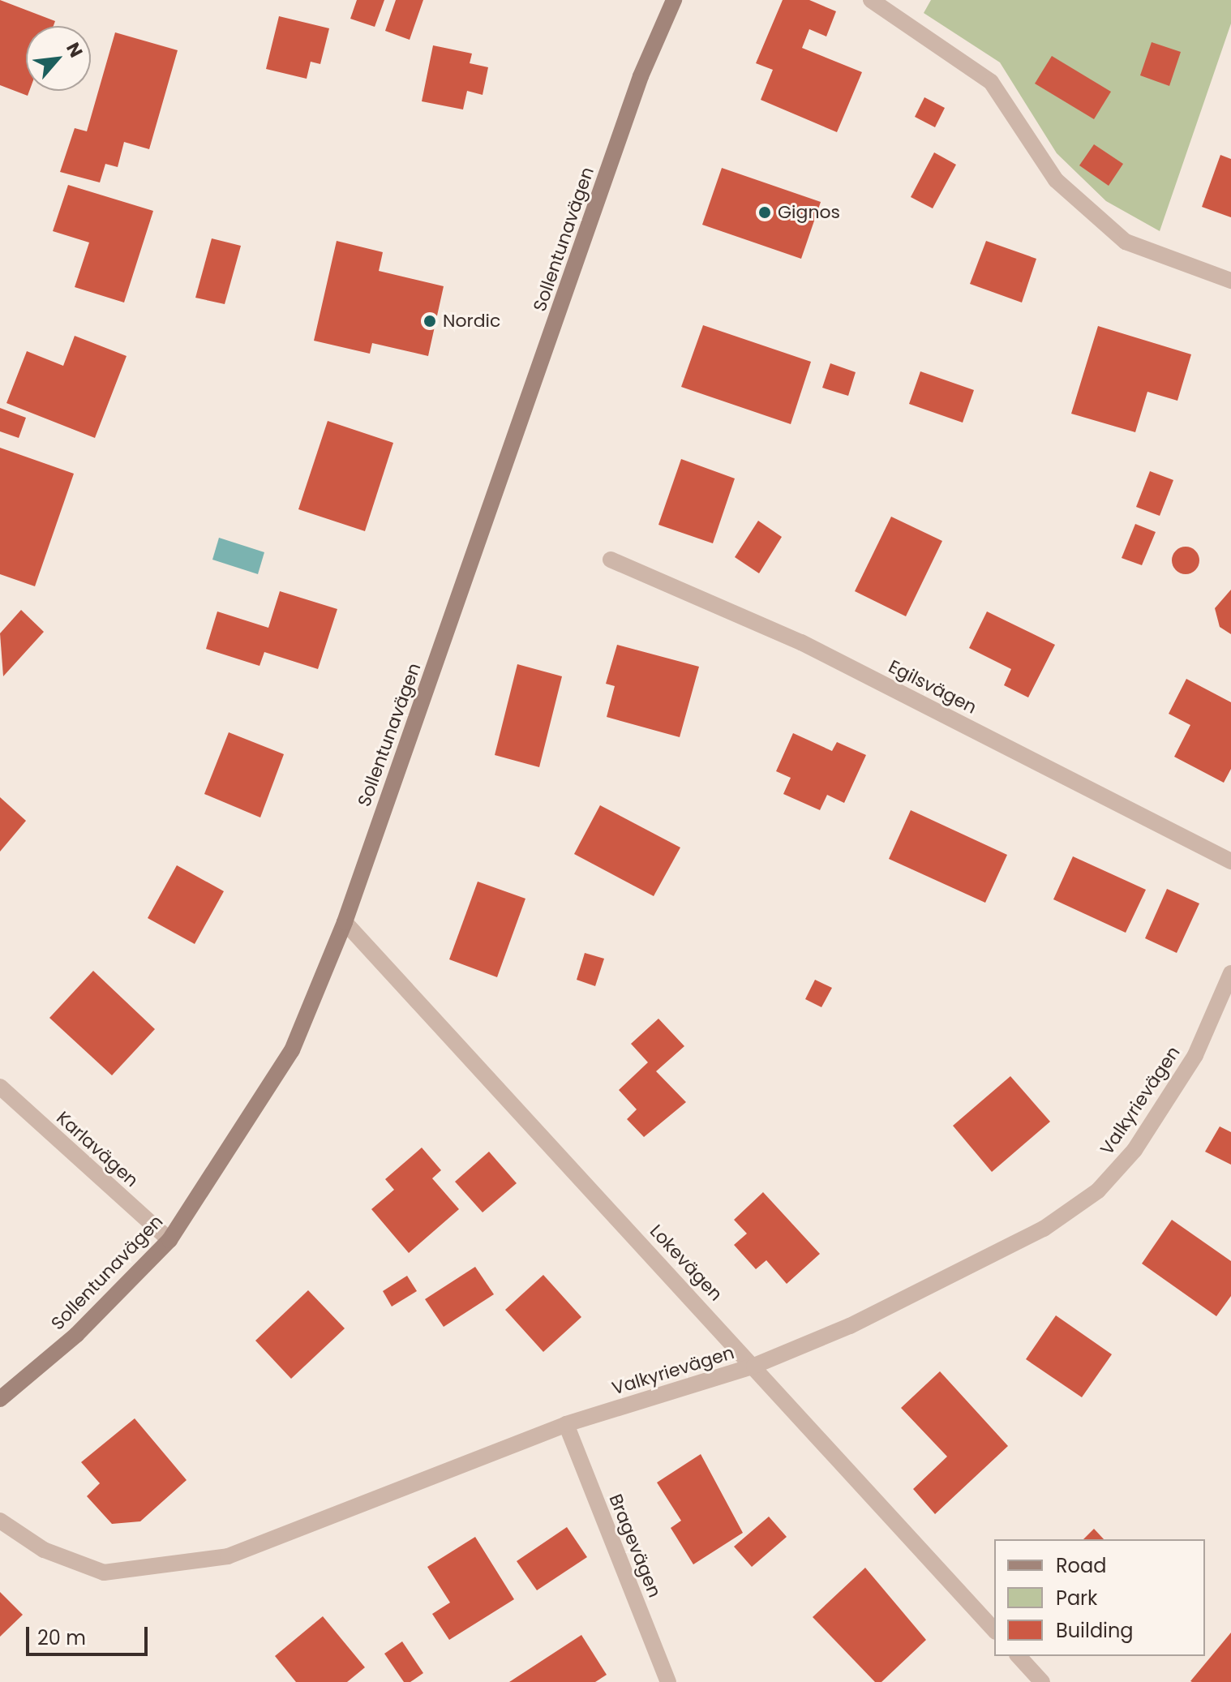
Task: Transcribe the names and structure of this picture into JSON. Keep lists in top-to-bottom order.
{
  "streets": {
    "street": [
      "Sollentunavägen",
      "Egilsvägen",
      "Valkyrievägen",
      "Karlavägen",
      "Lokevägen",
      "Bragevägen"
    ]
  },
  "crossings": [
    ["Sollentunavägen", "Karlavägen"],
    ["Sollentunavägen", "Lokevägen"],
    ["Valkyrievägen", "Lokevägen"],
    ["Valkyrievägen", "Bragevägen"]
  ],
  "places": ["Gignos", "Nordic"],
  "legend": ["Road", "Park", "Building"],
  "scale_bar": "20 m",
  "north": "top right"
}
